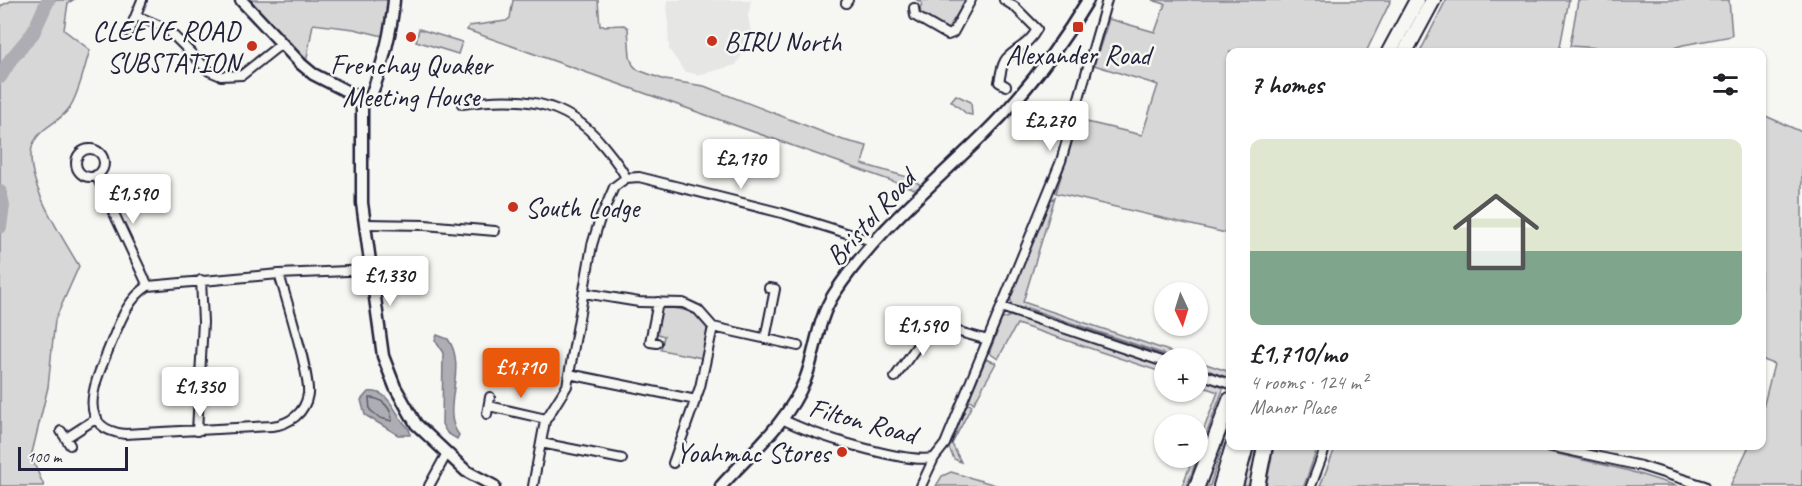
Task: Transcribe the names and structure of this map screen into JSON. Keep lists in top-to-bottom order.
{
  "streets": {
    "street": ["Bristol Road", "Filton Road"]
  },
  "crossings": [
    ["Bristol Road", "Filton Road"]
  ],
  "places": {
    "transit": ["Alexander Road"],
    "other": [
      "Frenchay Quaker Meeting House",
      "BIRU North",
      "CLEEVE ROAD SUBSTATION",
      "South Lodge",
      "Yoahmac Stores"
    ]
  },
  "scale_bar": "100 m",
  "north": "bottom",
  "page": {
    "heading": "7 homes",
    "price": [
      "£2,270",
      "£2,170",
      "£1,590",
      "£1,330",
      "£1,590",
      "£1,710",
      "£1,350"
    ],
    "list": [
      {
        "name": "£1,710/mo",
        "note": "4 rooms · 124 m² · Manor Place"
      }
    ],
    "map_buttons": ["+", "−"],
    "scale": "100 m"
  }
}
